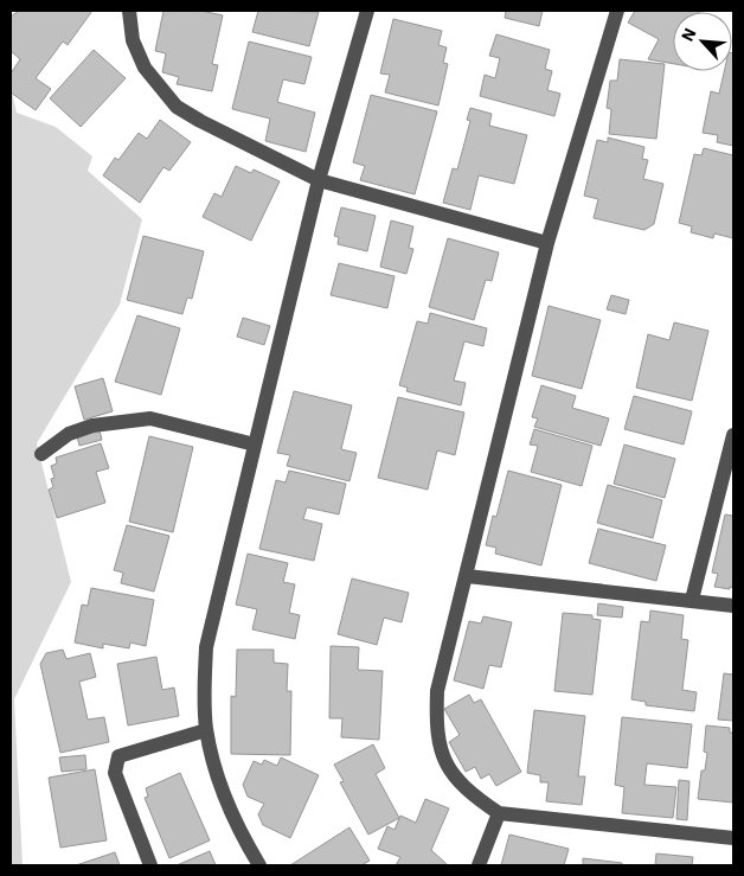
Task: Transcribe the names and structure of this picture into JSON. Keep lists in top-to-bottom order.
{
  "north": "top left"
}
